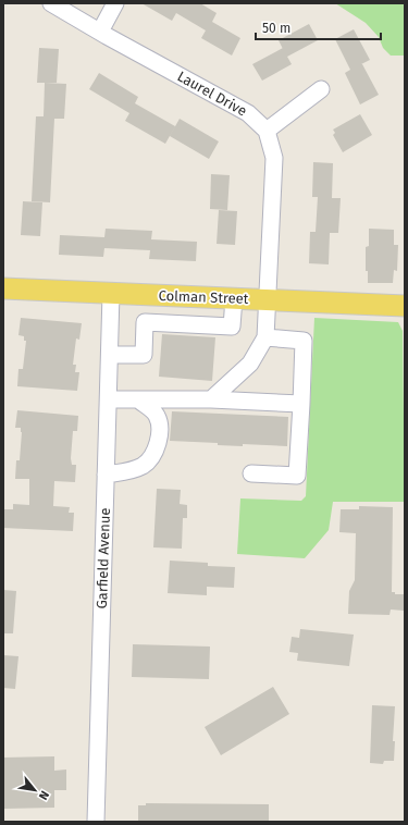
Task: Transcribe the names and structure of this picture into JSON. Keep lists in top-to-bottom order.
{
  "streets": {
    "main road": ["Colman Street"],
    "street": ["Laurel Drive", "Garfield Avenue"]
  },
  "crossings": [
    ["Colman Street", "Garfield Avenue"]
  ],
  "scale_bar": "50 m",
  "north": "bottom right"
}
